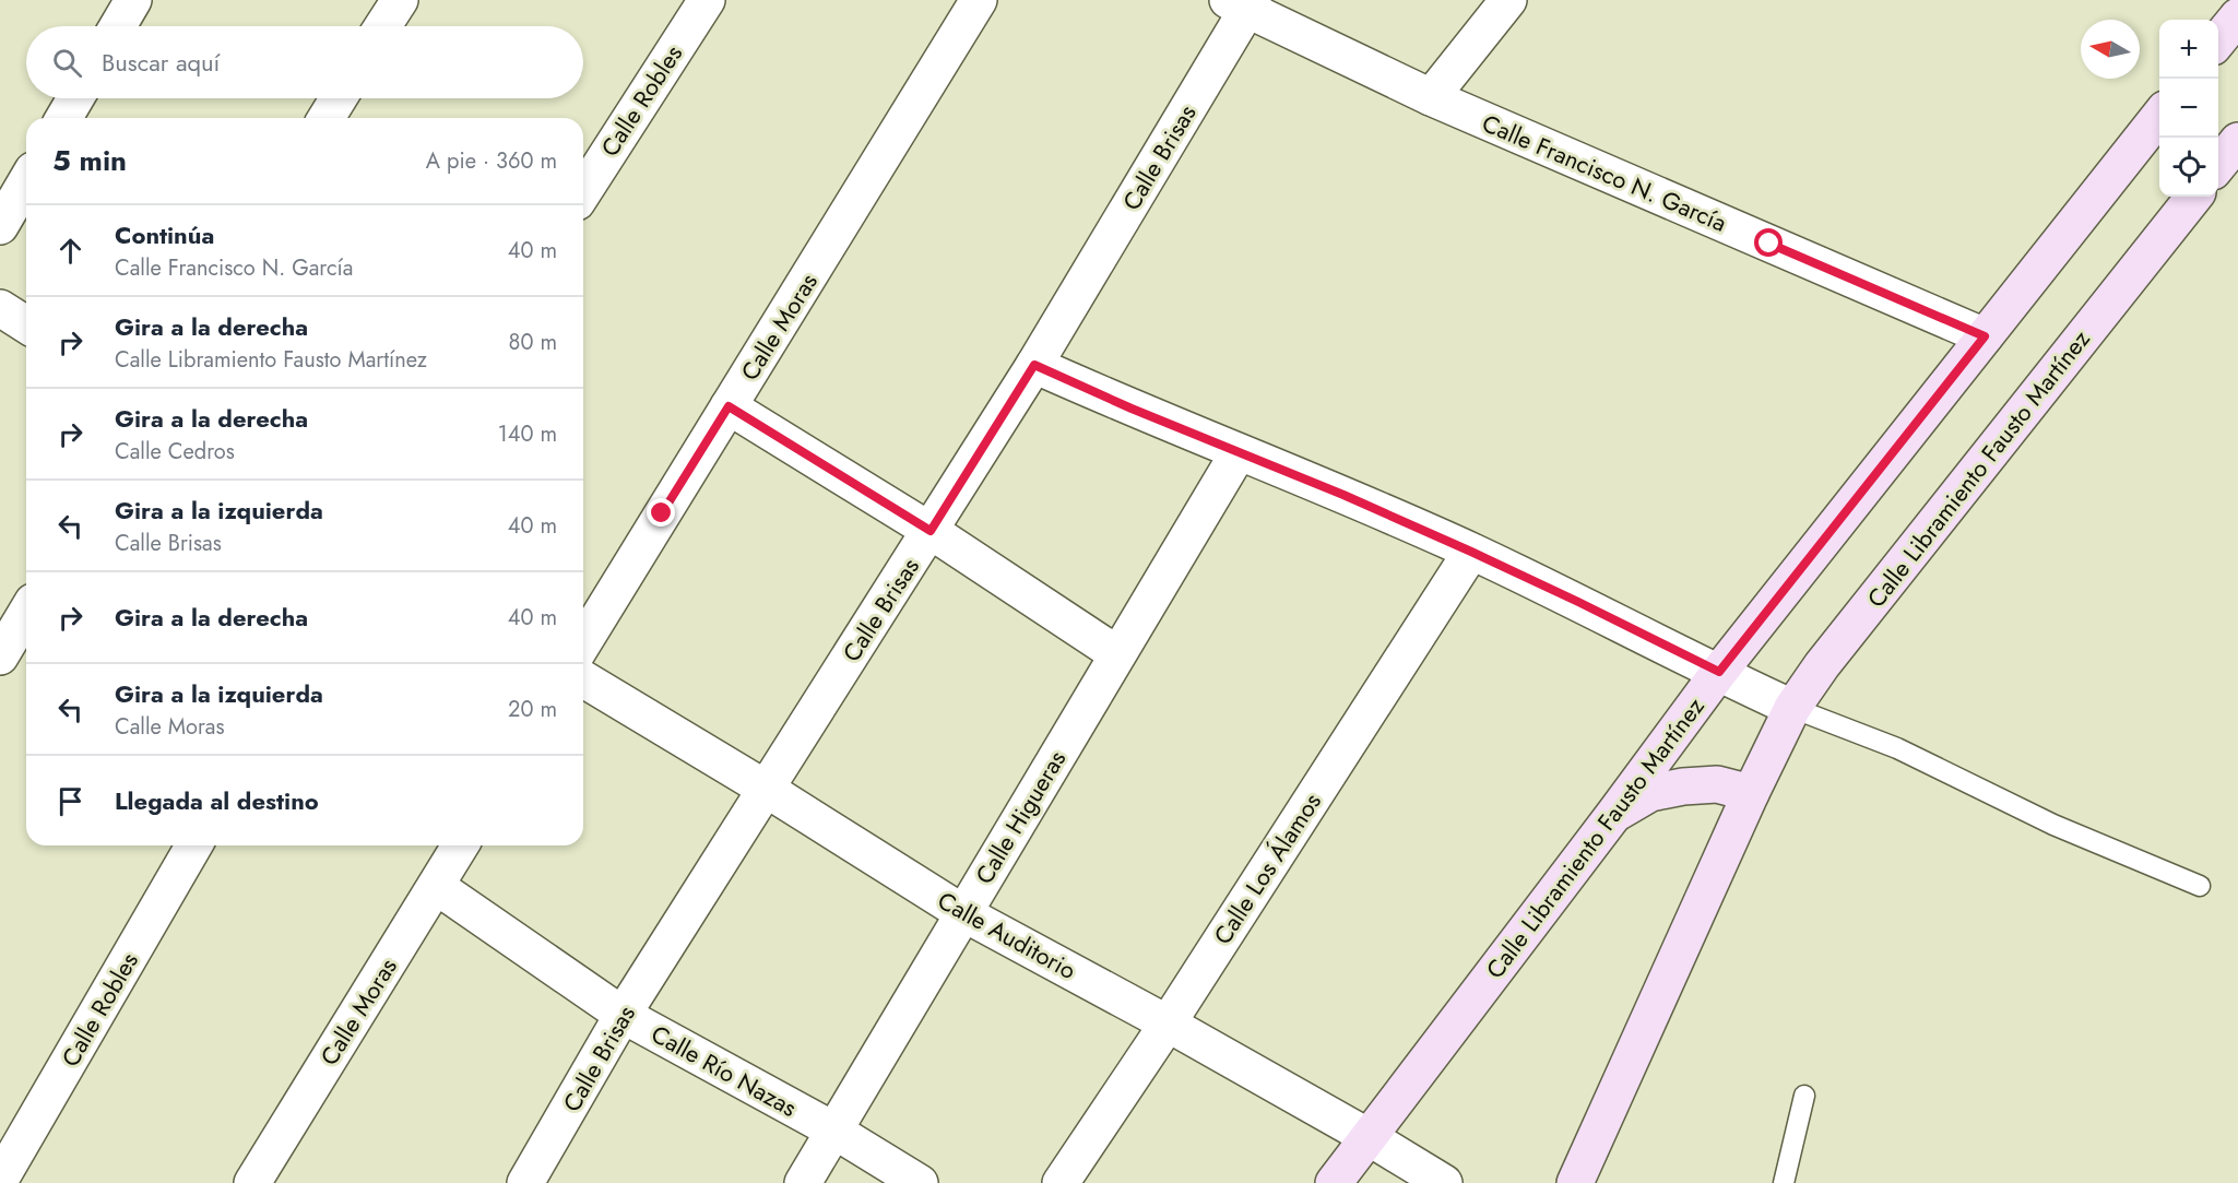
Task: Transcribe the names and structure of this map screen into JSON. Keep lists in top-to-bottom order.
{
  "streets": {
    "main road": ["Calle Libramiento Fausto Martínez"],
    "street": [
      "Calle Robles",
      "Calle Brisas",
      "Calle Francisco N. García",
      "Calle Moras",
      "Calle Higueras",
      "Calle Los Álamos",
      "Calle Auditorio",
      "Calle Río Nazas"
    ]
  },
  "crossings": [
    ["Calle Brisas", "Calle Francisco N. García"],
    ["Calle Brisas", "Calle Auditorio"],
    ["Calle Brisas", "Calle Río Nazas"],
    ["Calle Francisco N. García", "Calle Libramiento Fausto Martínez"],
    ["Calle Moras", "Calle Río Nazas"],
    ["Calle Libramiento Fausto Martínez", "Calle Auditorio"],
    ["Calle Higueras", "Calle Auditorio"],
    ["Calle Higueras", "Calle Río Nazas"],
    ["Calle Los Álamos", "Calle Auditorio"]
  ],
  "north": "left",
  "page": {
    "map_buttons": ["+", "−"],
    "search": "Buscar aquí",
    "heading": ["5 min", "A pie · 360 m"],
    "list": [
      ["Continúa", "Calle Francisco N. García", "40 m"],
      ["Gira a la derecha", "Calle Libramiento Fausto Martínez", "80 m"],
      ["Gira a la derecha", "Calle Cedros", "140 m"],
      ["Gira a la izquierda", "Calle Brisas", "40 m"],
      ["Gira a la derecha", "40 m"],
      ["Gira a la izquierda", "Calle Moras", "20 m"],
      "Llegada al destino"
    ]
  }
}
